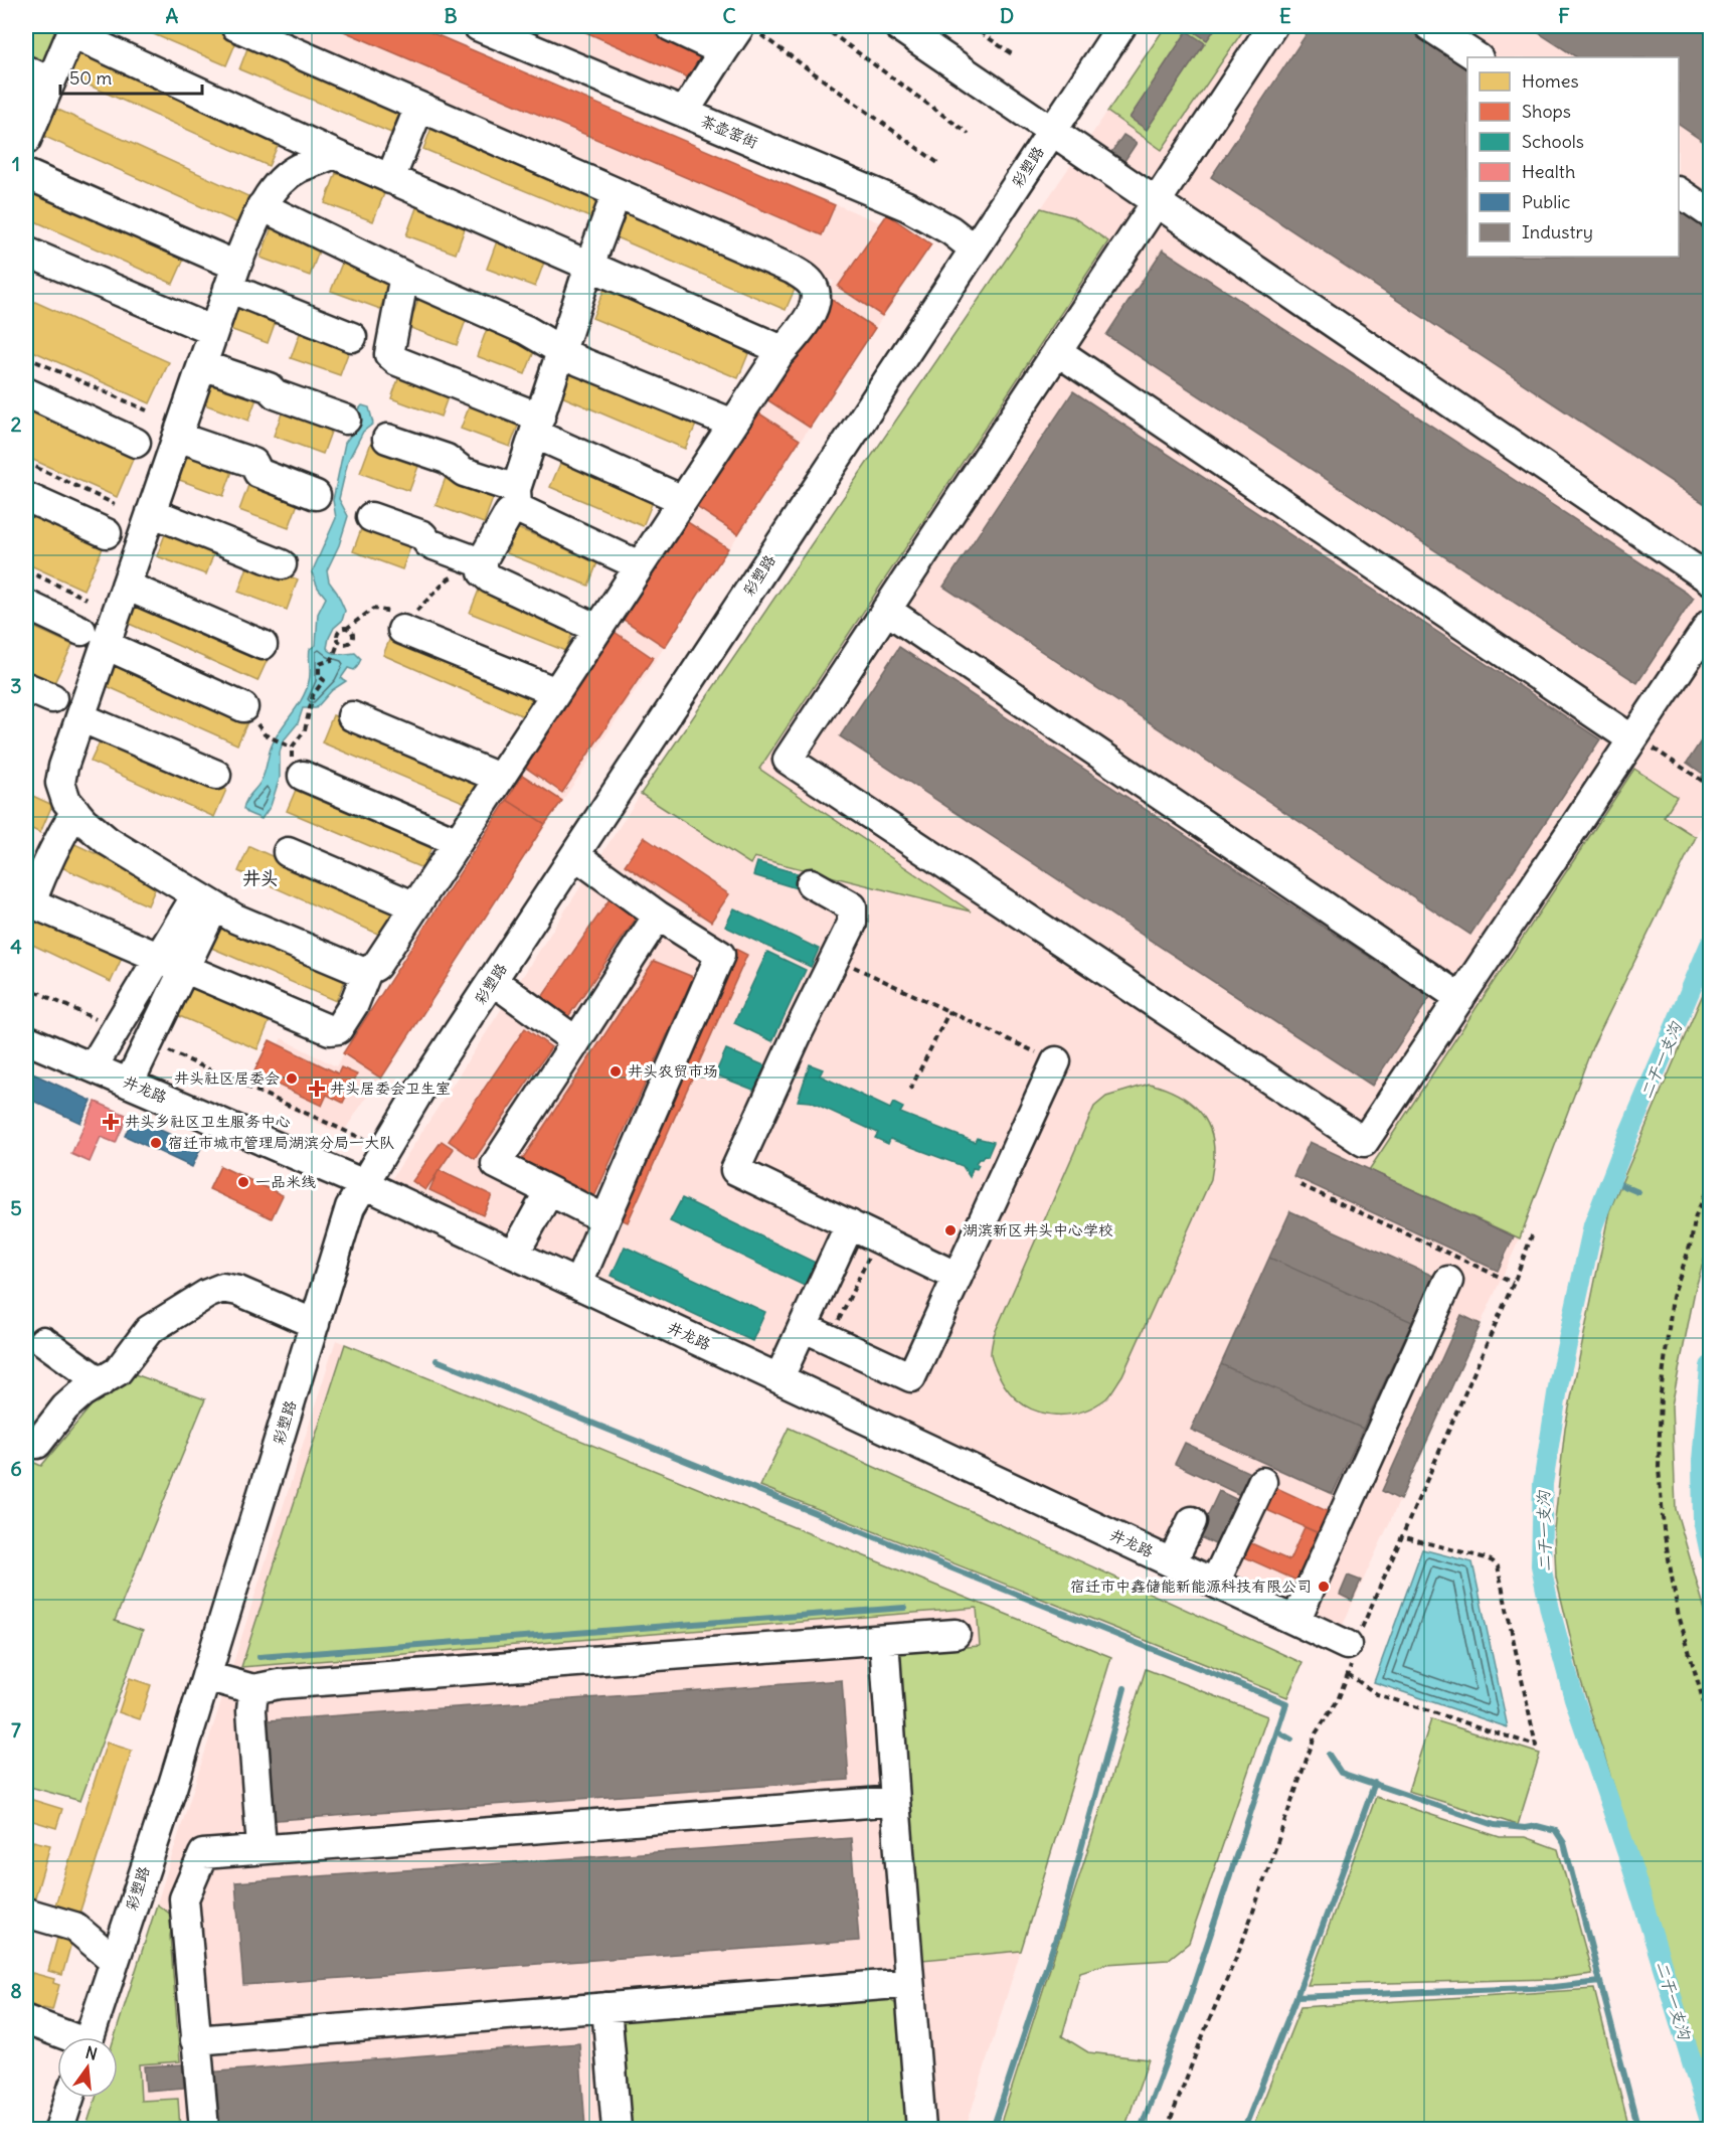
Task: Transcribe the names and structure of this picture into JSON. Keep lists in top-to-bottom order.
{
  "streets": {
    "street": ["茶壶窑街", "彩塑路", "井龙路"]
  },
  "crossings": [
    ["茶壶窑街", "彩塑路"],
    ["彩塑路", "井龙路"]
  ],
  "districts": ["井头"],
  "water": ["二干一支沟"],
  "places": {
    "other": [
      "井头农贸市场",
      "井头社区居委会",
      "宿迁市城市管理局湖滨分局一大队",
      "一品米线",
      "湖滨新区井头中心学校",
      "宿迁市中鑫储能新能源科技有限公司"
    ],
    "health": ["井头居委会卫生室", "井头乡社区卫生服务中心"]
  },
  "legend": [
    "Homes",
    "Shops",
    "Schools",
    "Health",
    "Public",
    "Industry"
  ],
  "scale_bar": "50 m",
  "north": "top",
  "grid": {
    "columns": [
      "A",
      "B",
      "C",
      "D",
      "E",
      "F"
    ],
    "rows": [
      "1",
      "2",
      "3",
      "4",
      "5",
      "6",
      "7",
      "8"
    ]
  }
}
